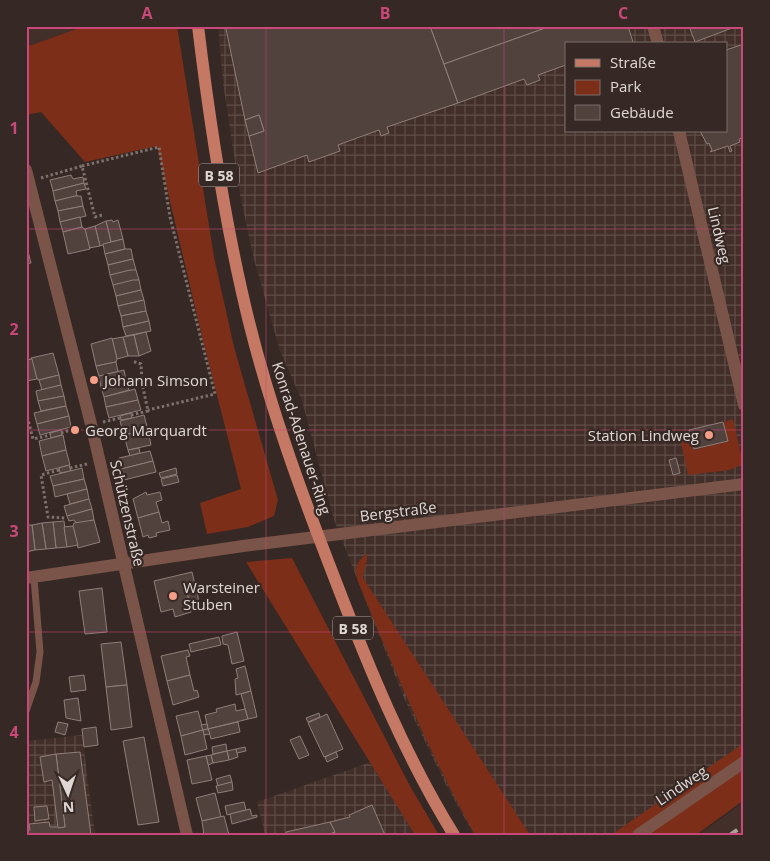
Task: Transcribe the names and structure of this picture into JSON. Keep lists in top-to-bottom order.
{
  "streets": {
    "main road": ["B 58", "Konrad-Adenauer-Ring"],
    "street": ["Lindweg", "Bergstraße", "Schützenstraße"]
  },
  "crossings": [
    ["Konrad-Adenauer-Ring", "Bergstraße"],
    ["Bergstraße", "Schützenstraße"]
  ],
  "places": [
    "Johann Simson",
    "Georg Marquardt",
    "Station Lindweg",
    "Warsteiner Stuben"
  ],
  "legend": ["Straße", "Park", "Gebäude"],
  "north": "bottom",
  "grid": {
    "columns": ["A", "B", "C"],
    "rows": [
      "1",
      "2",
      "3",
      "4"
    ]
  }
}
